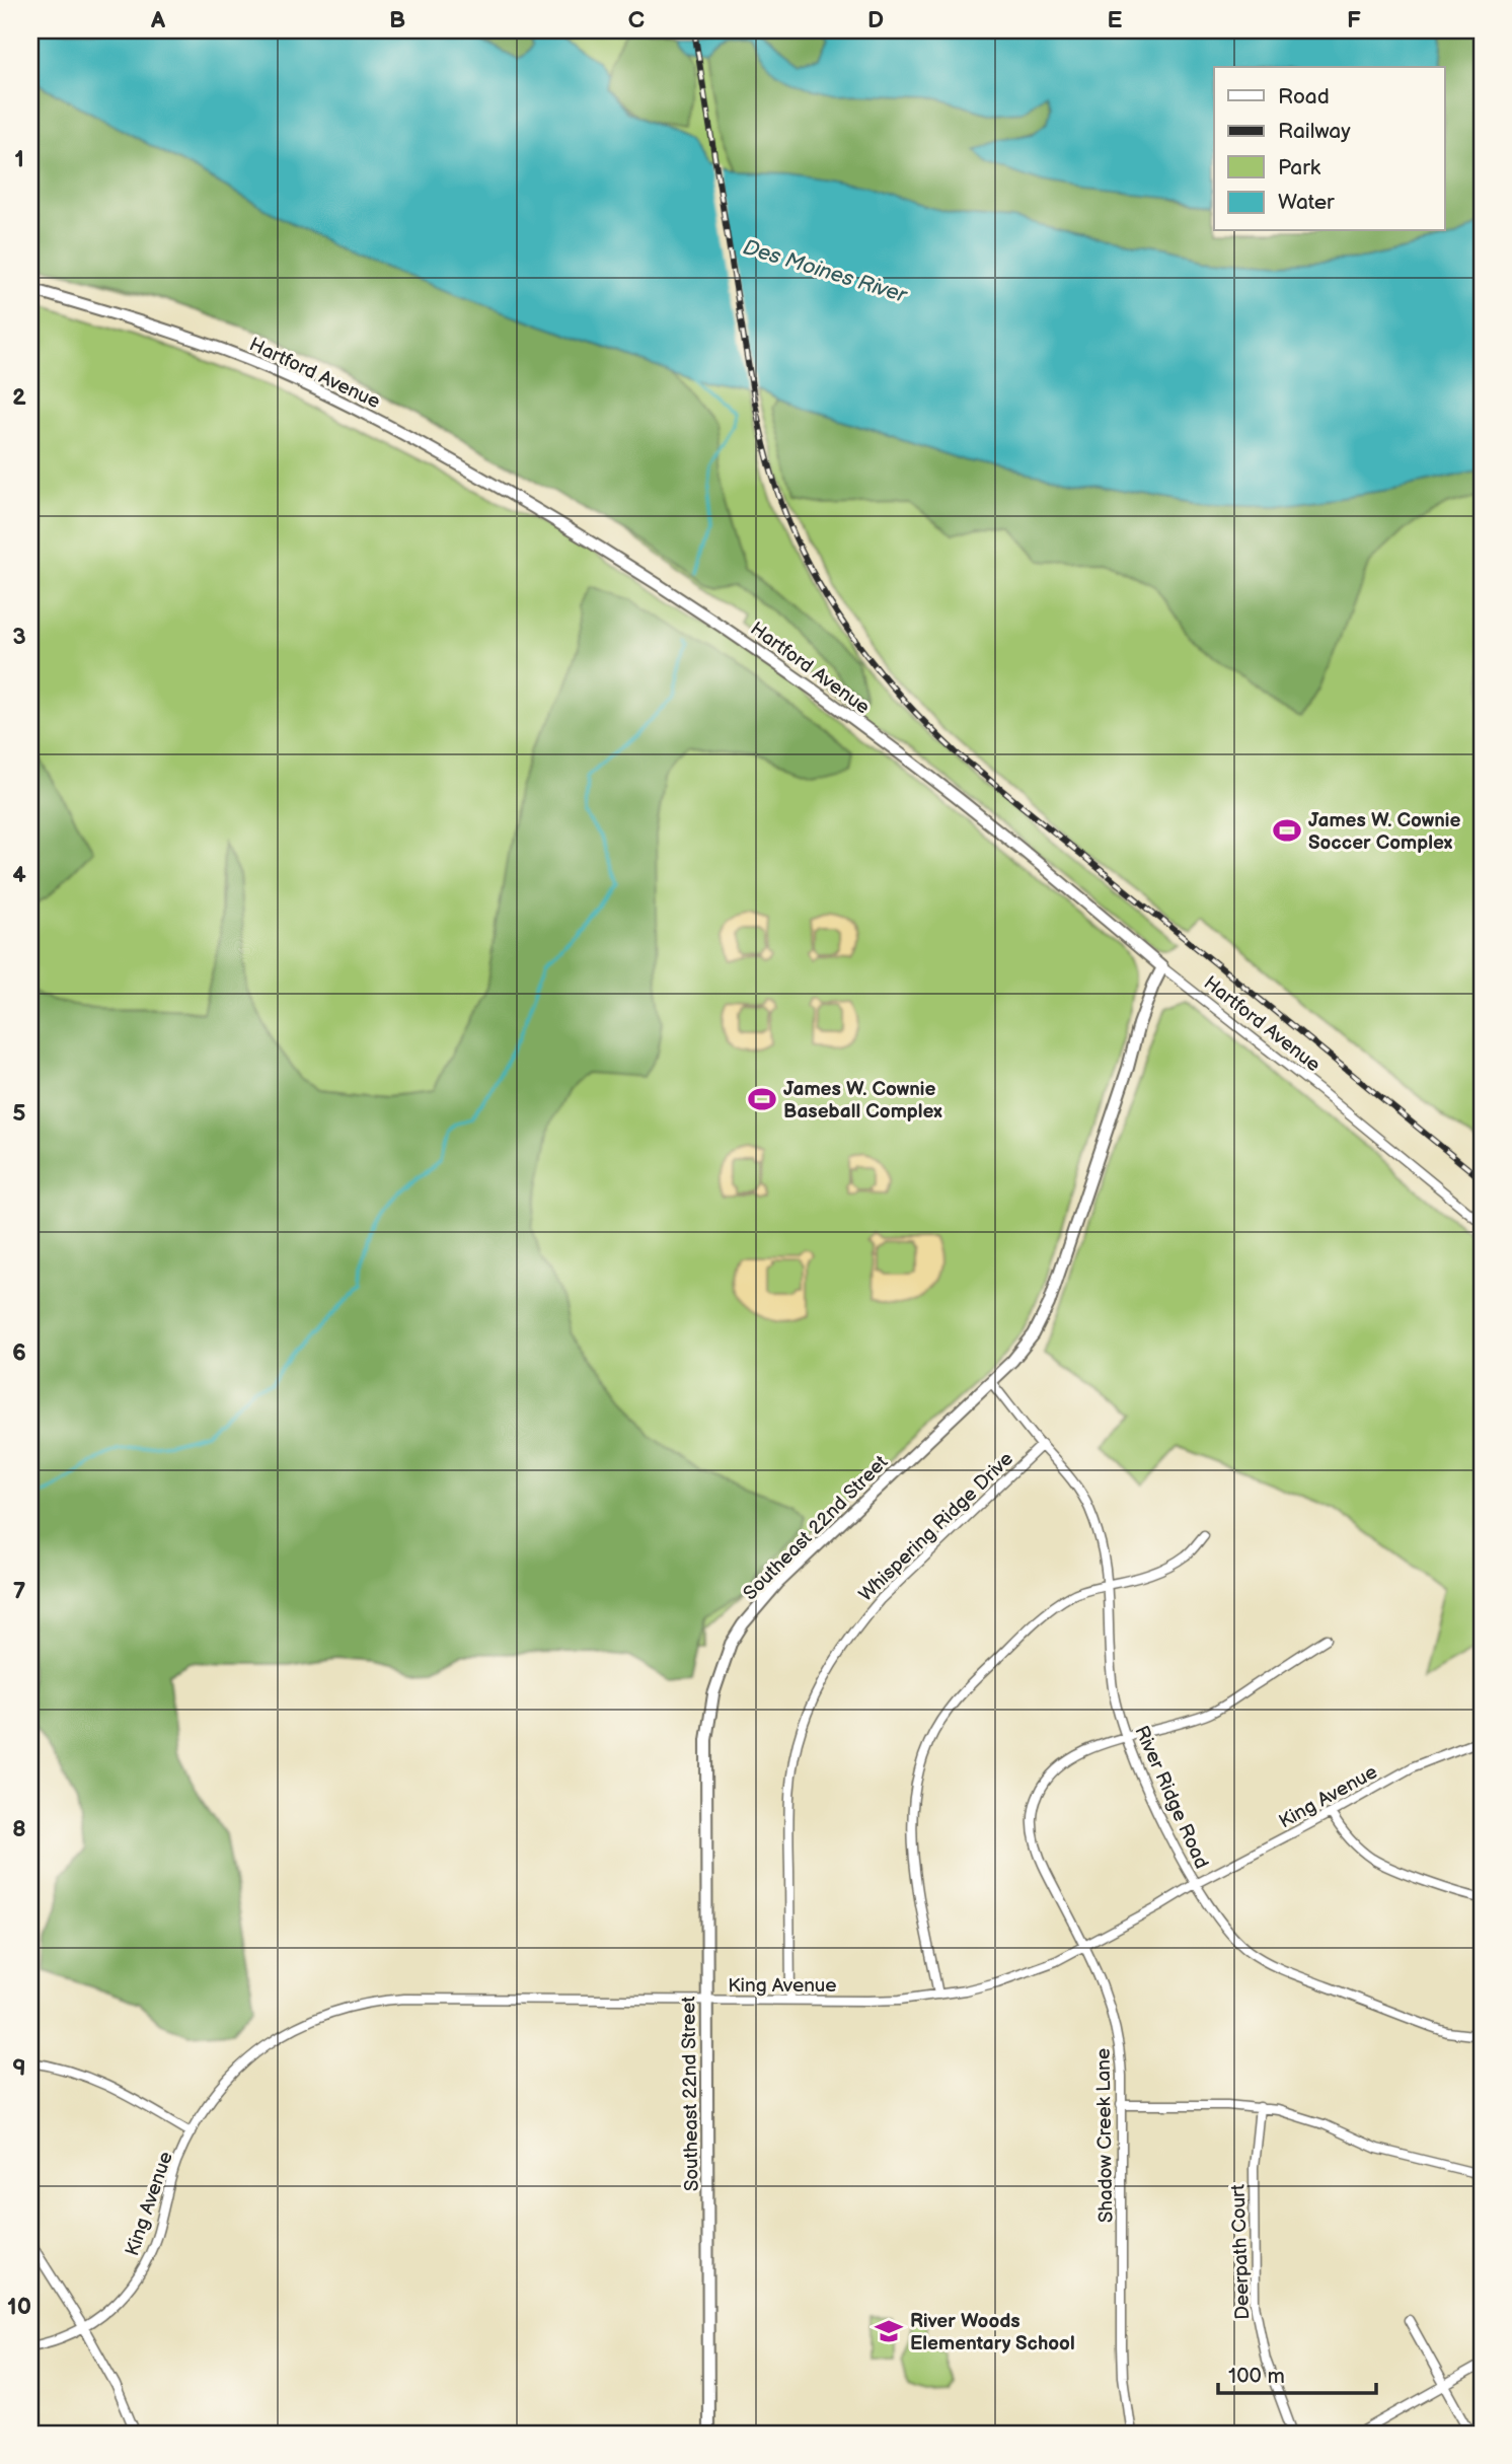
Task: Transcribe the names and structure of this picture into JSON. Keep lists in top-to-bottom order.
{
  "streets": {
    "street": [
      "Hartford Avenue",
      "Whispering Ridge Drive",
      "Southeast 22nd Street",
      "King Avenue",
      "River Ridge Road",
      "Shadow Creek Lane",
      "Deerpath Court"
    ]
  },
  "crossings": [
    ["Hartford Avenue", "Southeast 22nd Street"],
    ["Whispering Ridge Drive", "King Avenue"],
    ["Whispering Ridge Drive", "River Ridge Road"],
    ["Southeast 22nd Street", "King Avenue"],
    ["Southeast 22nd Street", "River Ridge Road"],
    ["King Avenue", "River Ridge Road"],
    ["King Avenue", "Shadow Creek Lane"],
    ["River Ridge Road", "Shadow Creek Lane"]
  ],
  "water": ["Des Moines River"],
  "places": {
    "sports": ["James W. Cownie Soccer Complex", "James W. Cownie Baseball Complex"],
    "school or university": ["River Woods Elementary School"]
  },
  "legend": [
    "Road",
    "Railway",
    "Park",
    "Water"
  ],
  "scale_bar": "100 m",
  "grid": {
    "columns": [
      "A",
      "B",
      "C",
      "D",
      "E",
      "F"
    ],
    "rows": [
      "1",
      "2",
      "3",
      "4",
      "5",
      "6",
      "7",
      "8",
      "9",
      "10"
    ]
  }
}
